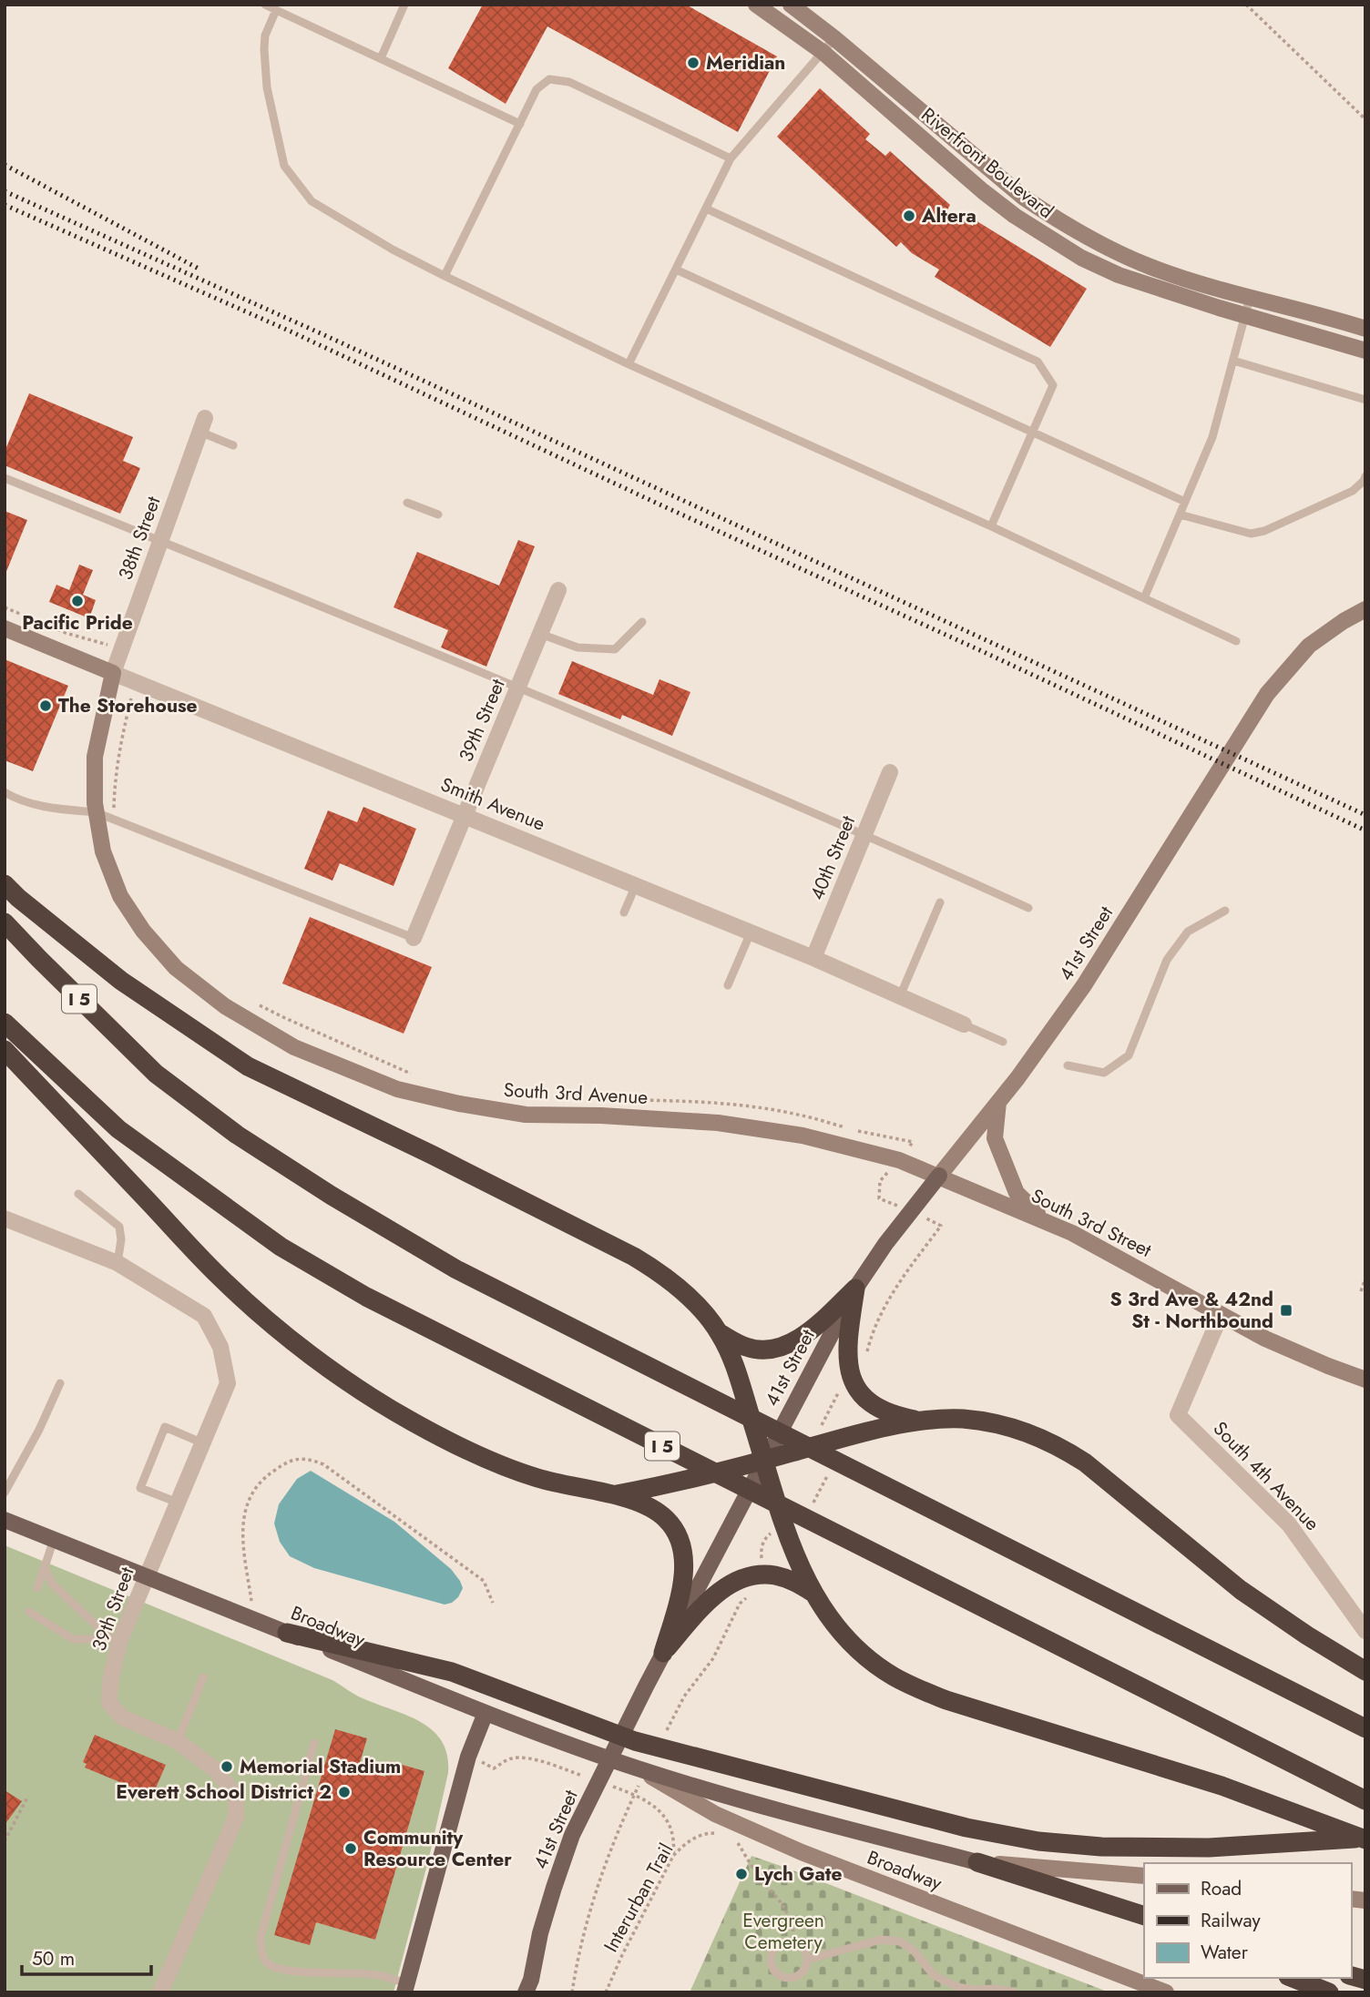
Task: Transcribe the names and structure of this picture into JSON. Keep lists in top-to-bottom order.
{
  "streets": {
    "highway": ["I 5"],
    "main road": ["41st Street", "Broadway"],
    "street": [
      "Riverfront Boulevard",
      "38th Street",
      "39th Street",
      "Smith Avenue",
      "40th Street",
      "South 3rd Avenue",
      "South 3rd Street",
      "South 4th Avenue"
    ],
    "path": ["Interurban Trail"]
  },
  "crossings": [
    ["38th Street", "Smith Avenue"],
    ["38th Street", "South 3rd Avenue"],
    ["39th Street", "Smith Avenue"],
    ["39th Street", "Broadway"],
    ["Smith Avenue", "40th Street"],
    ["Smith Avenue", "South 3rd Avenue"],
    ["41st Street", "South 3rd Avenue"],
    ["41st Street", "South 3rd Street"],
    ["South 3rd Avenue", "South 3rd Street"],
    ["South 3rd Street", "South 4th Avenue"],
    ["Broadway", "Interurban Trail"]
  ],
  "parks": ["Evergreen Cemetery"],
  "places": {
    "other": [
      "Meridian",
      "Altera",
      "Pacific Pride",
      "The Storehouse",
      "Memorial Stadium",
      "Everett School District 2",
      "Community Resource Center",
      "Lych Gate"
    ],
    "transit": ["S 3rd Ave & 42nd St - Northbound"]
  },
  "legend": ["Road", "Railway", "Water"],
  "scale_bar": "50 m"
}
